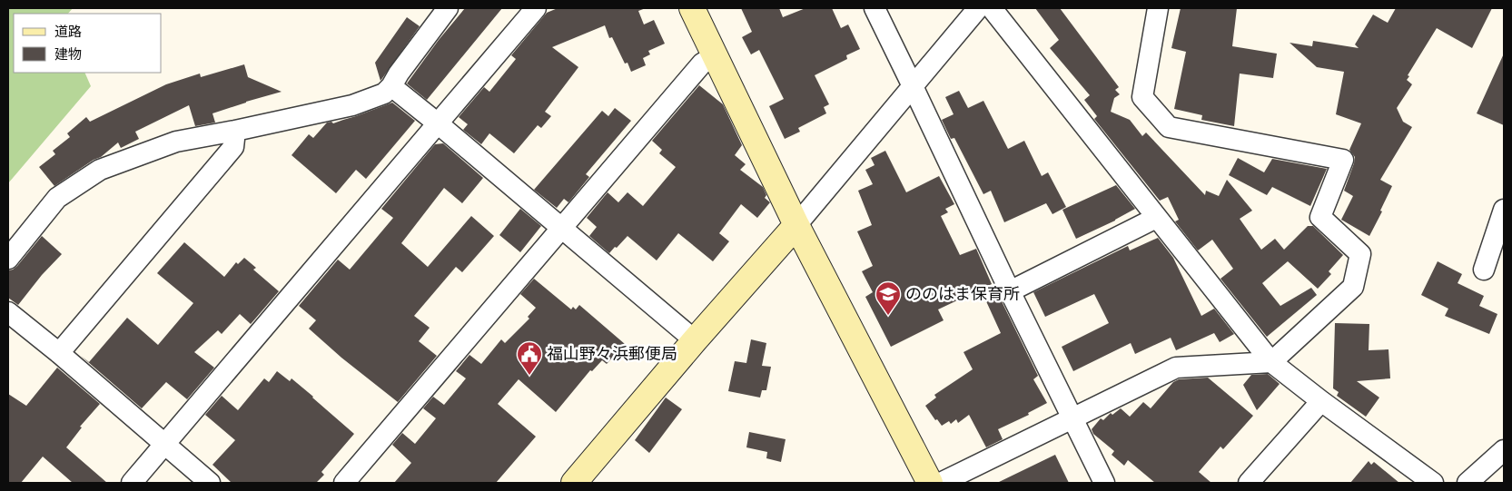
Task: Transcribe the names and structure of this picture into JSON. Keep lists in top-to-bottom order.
{
  "places": {
    "school or university": ["ののはま保育所"],
    "public building": ["福山野々浜郵便局"]
  },
  "legend": ["道路", "建物"]
}
